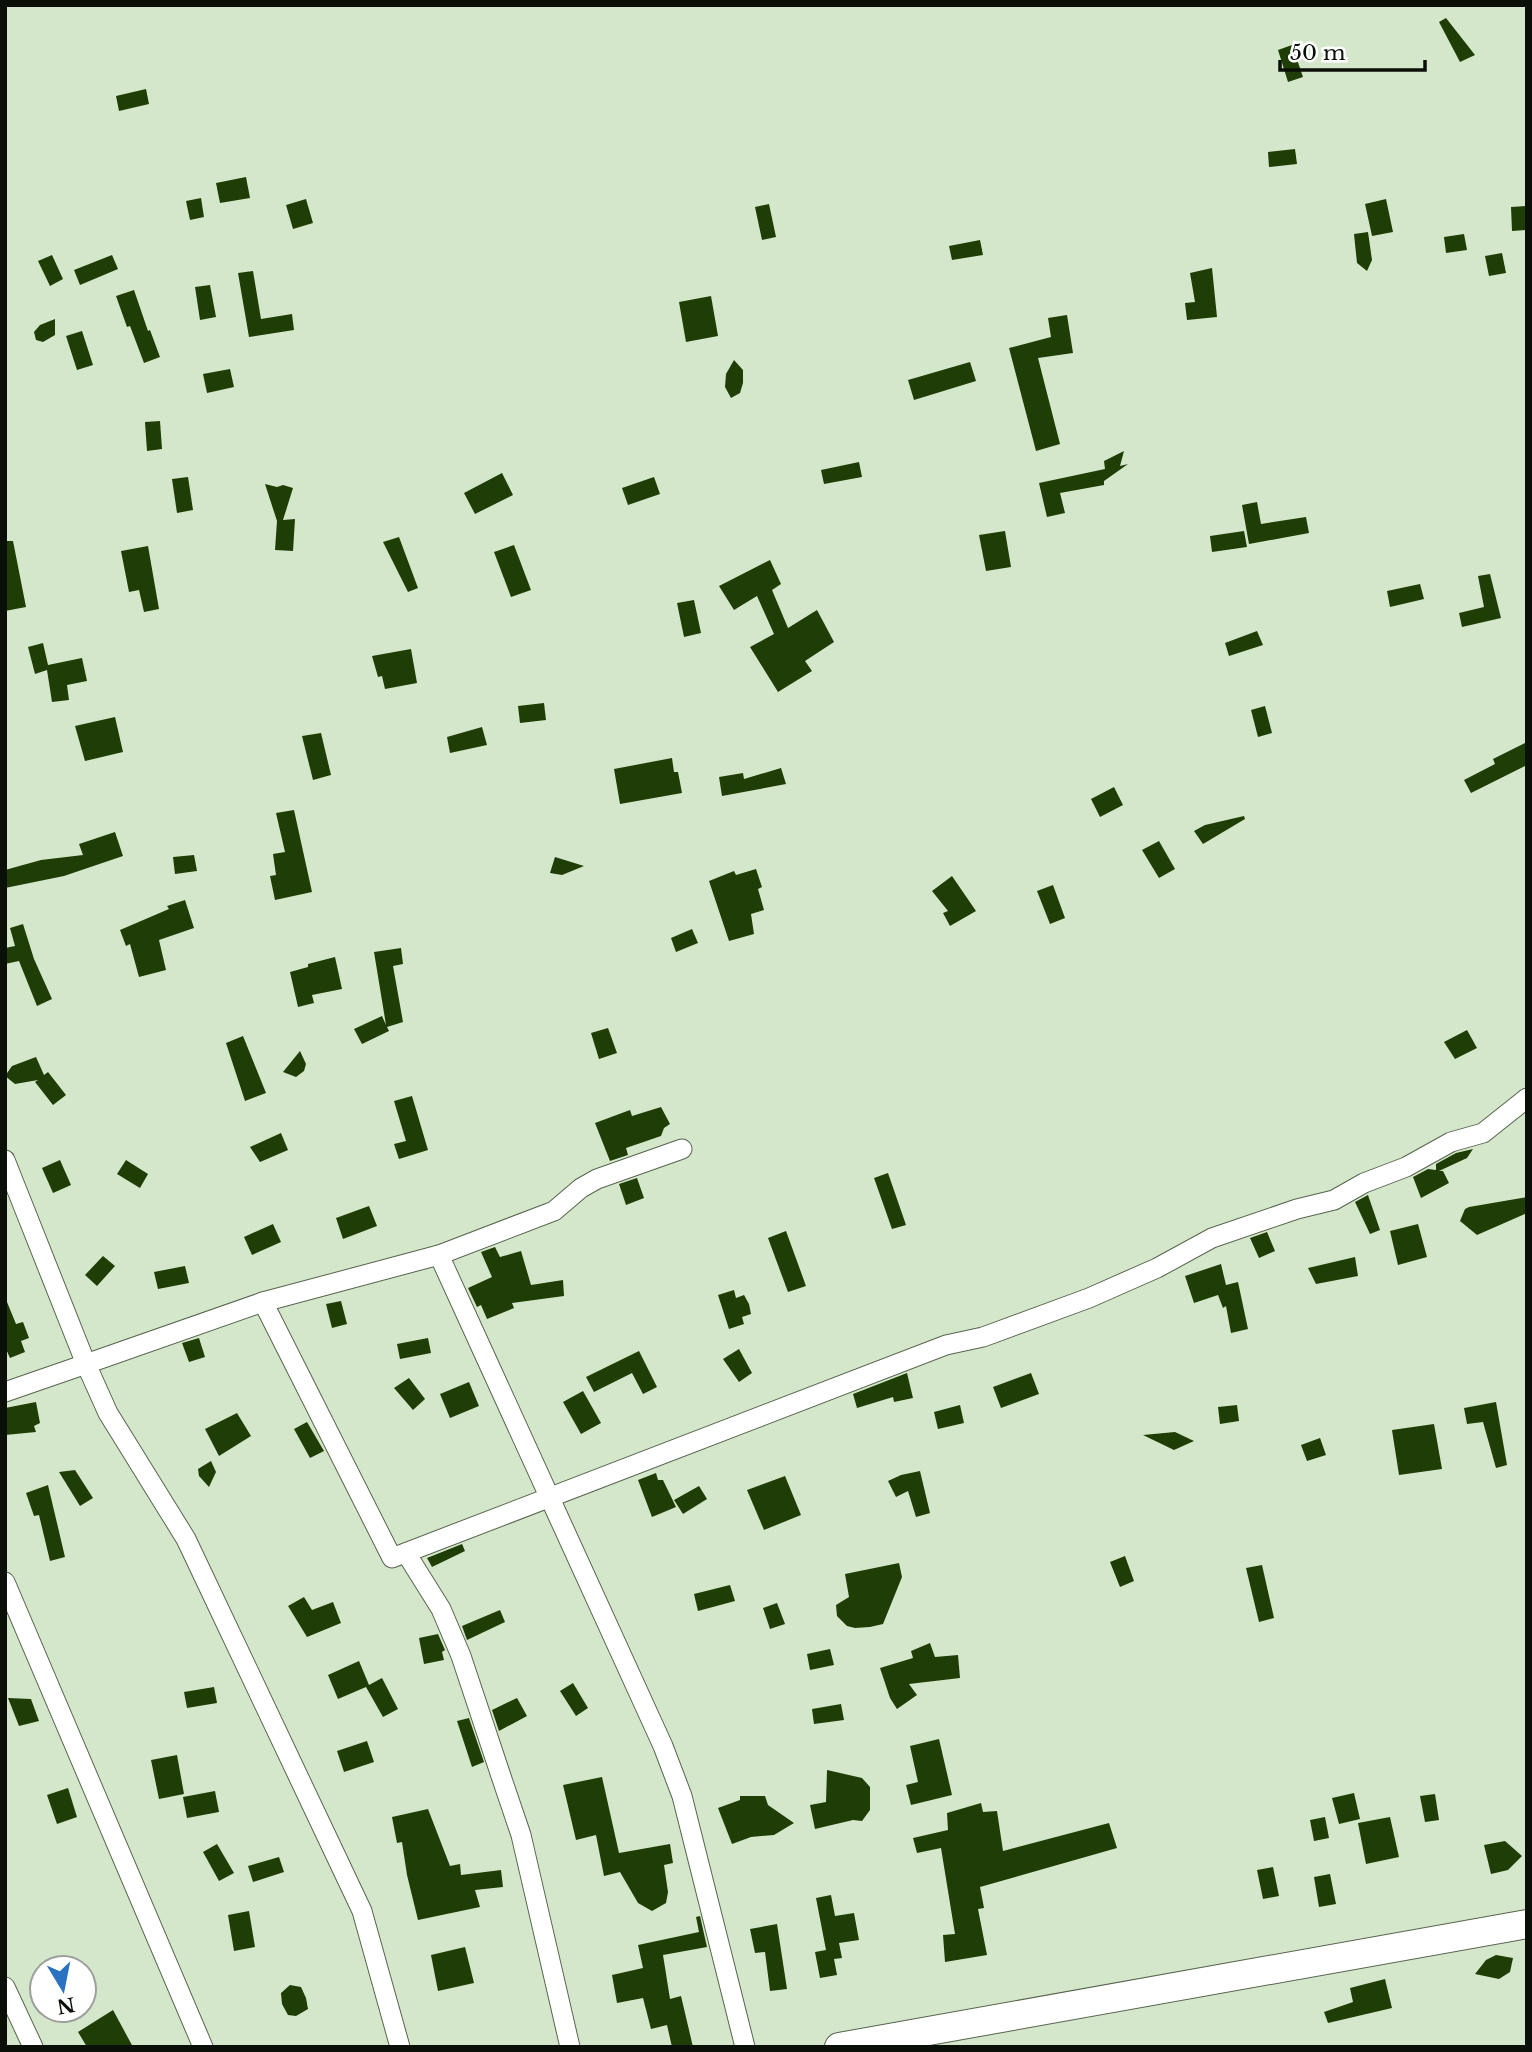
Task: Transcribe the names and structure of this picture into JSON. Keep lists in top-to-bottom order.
{
  "scale_bar": "50 m",
  "north": "bottom"
}
